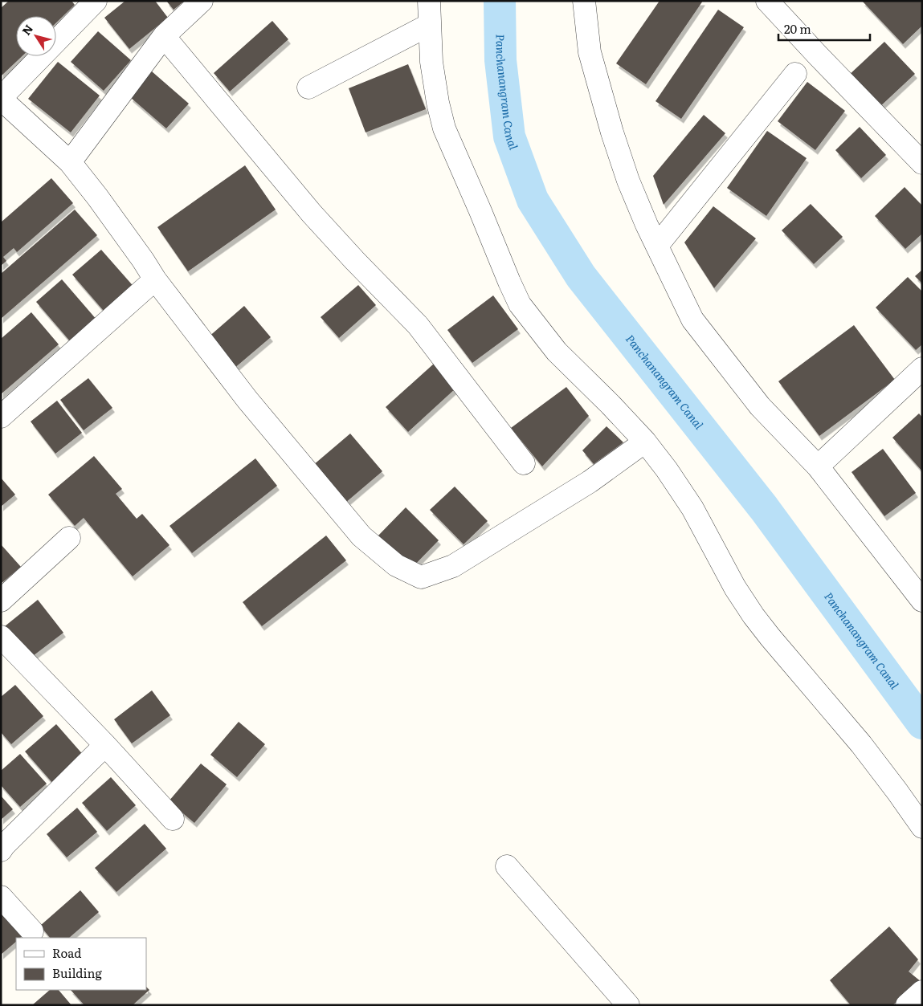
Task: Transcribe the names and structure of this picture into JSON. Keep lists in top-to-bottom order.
{
  "water": ["Panchanangram Canal"],
  "legend": ["Road", "Building"],
  "scale_bar": "20 m",
  "north": "top left"
}
